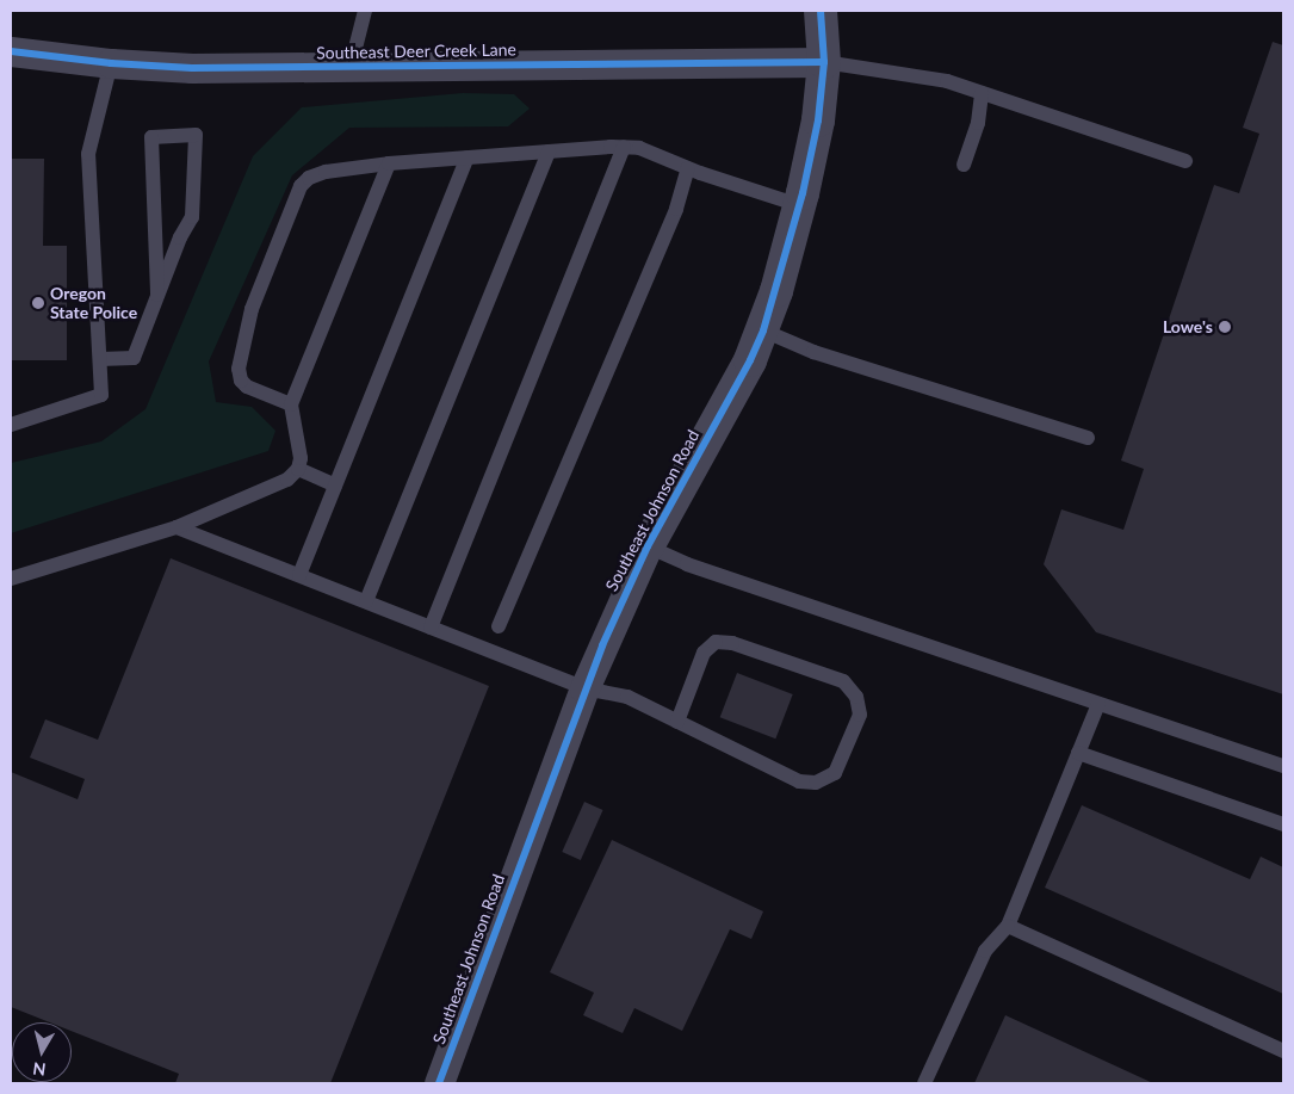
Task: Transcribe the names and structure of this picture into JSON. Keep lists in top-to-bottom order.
{
  "streets": {
    "street": ["Southeast Deer Creek Lane", "Southeast Johnson Road"]
  },
  "crossings": [
    ["Southeast Deer Creek Lane", "Southeast Johnson Road"]
  ],
  "places": ["Oregon State Police", "Lowe's"],
  "north": "bottom"
}
